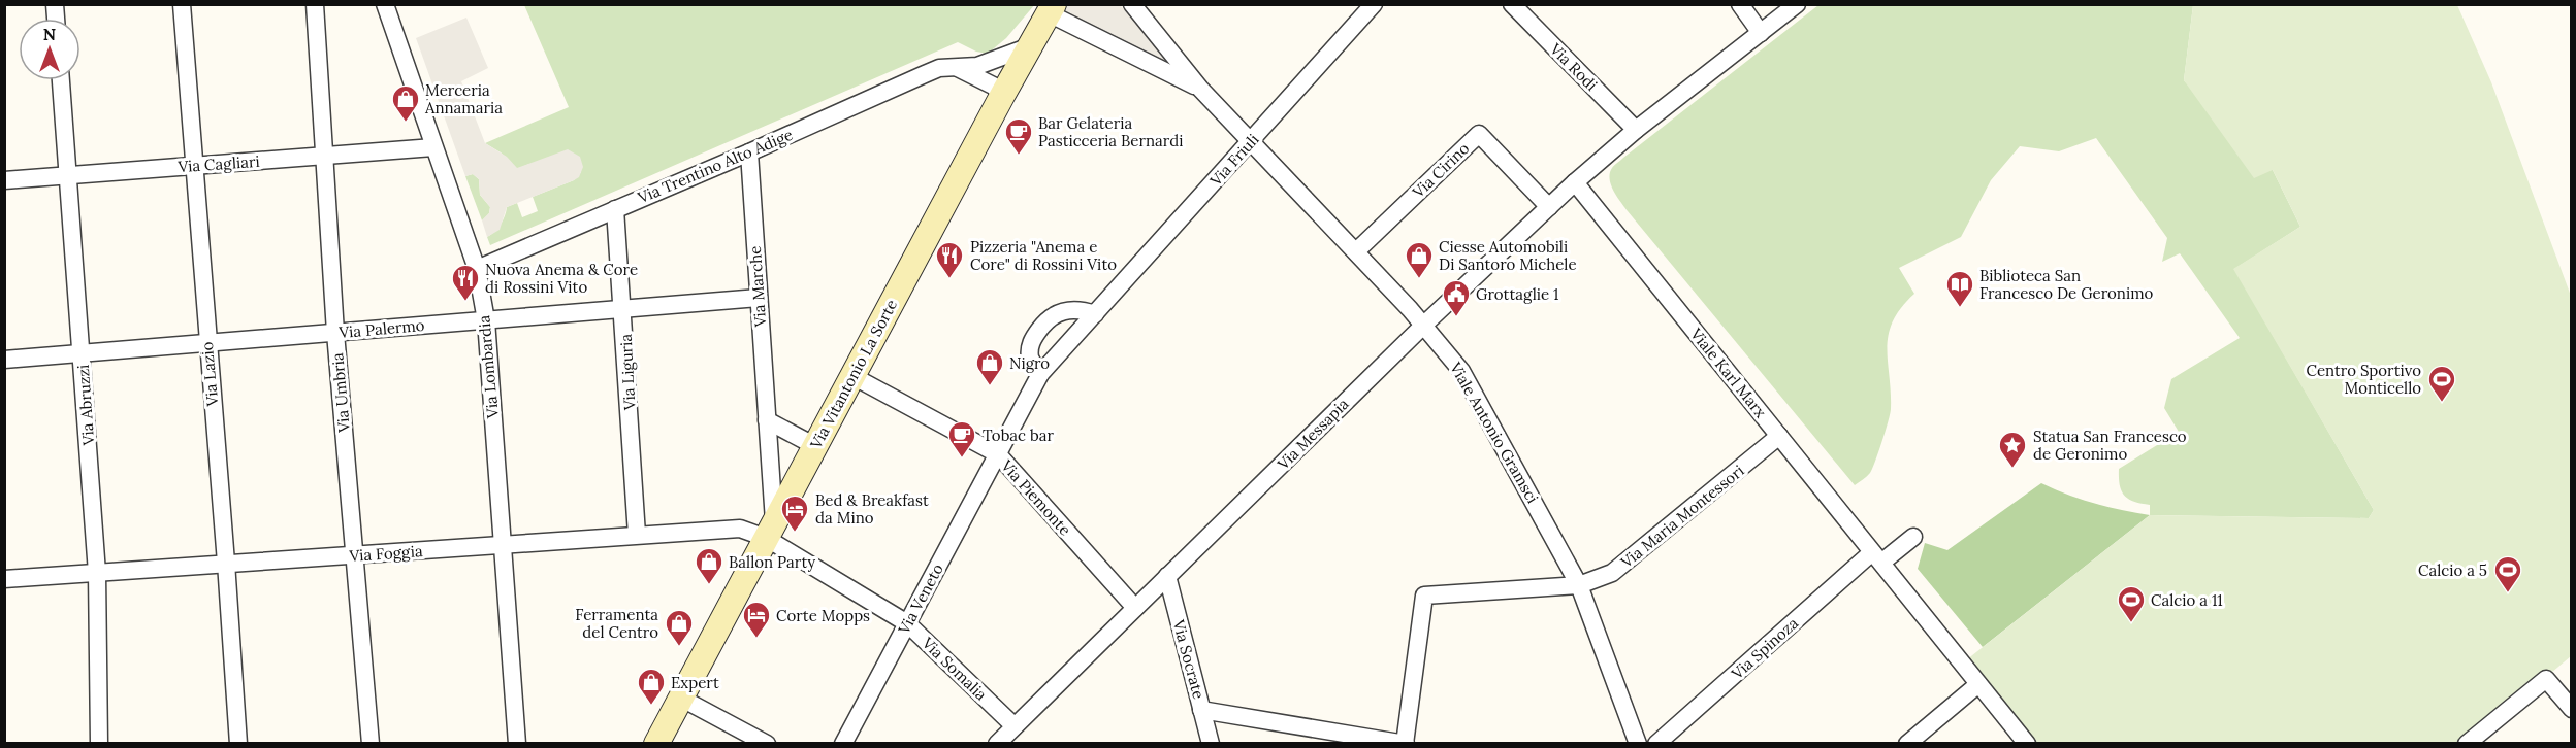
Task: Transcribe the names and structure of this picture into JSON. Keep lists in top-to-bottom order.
{
  "streets": {
    "street": [
      "Via Rodi",
      "Via Friuli",
      "Via Cagliari",
      "Via Trentino Alto Adige",
      "Via Cirino",
      "Via Marche",
      "Via Palermo",
      "Via Lombardia",
      "Via Liguria",
      "Viale Karl Marx",
      "Via Lazio",
      "Via Vitantonio La Sorte",
      "Via Umbria",
      "Via Abruzzi",
      "Viale Antonio Gramsci",
      "Via Messapia",
      "Via Piemonte",
      "Via Maria Montessori",
      "Via Foggia",
      "Via Veneto",
      "Via Spinoza",
      "Via Socrate",
      "Via Somalia"
    ]
  },
  "crossings": [
    ["Via Rodi", "Via Messapia"],
    ["Via Friuli", "Viale Antonio Gramsci"],
    ["Via Friuli", "Via Piemonte"],
    ["Via Friuli", "Via Veneto"],
    ["Via Cagliari", "Via Lombardia"],
    ["Via Cagliari", "Via Lazio"],
    ["Via Cagliari", "Via Umbria"],
    ["Via Cagliari", "Via Abruzzi"],
    ["Via Trentino Alto Adige", "Via Marche"],
    ["Via Trentino Alto Adige", "Via Lombardia"],
    ["Via Trentino Alto Adige", "Via Liguria"],
    ["Via Trentino Alto Adige", "Via Vitantonio La Sorte"],
    ["Via Cirino", "Viale Antonio Gramsci"],
    ["Via Cirino", "Via Messapia"],
    ["Via Marche", "Via Palermo"],
    ["Via Marche", "Via Vitantonio La Sorte"],
    ["Via Marche", "Via Foggia"],
    ["Via Marche", "Via Somalia"],
    ["Via Palermo", "Via Lombardia"],
    ["Via Palermo", "Via Liguria"],
    ["Via Palermo", "Via Lazio"],
    ["Via Palermo", "Via Umbria"],
    ["Via Palermo", "Via Abruzzi"],
    ["Via Lombardia", "Via Foggia"],
    ["Via Liguria", "Via Foggia"],
    ["Viale Karl Marx", "Via Messapia"],
    ["Viale Karl Marx", "Via Maria Montessori"],
    ["Viale Karl Marx", "Via Spinoza"],
    ["Via Lazio", "Via Foggia"],
    ["Via Vitantonio La Sorte", "Viale Antonio Gramsci"],
    ["Via Vitantonio La Sorte", "Via Piemonte"],
    ["Via Vitantonio La Sorte", "Via Foggia"],
    ["Via Vitantonio La Sorte", "Via Somalia"],
    ["Via Umbria", "Via Foggia"],
    ["Via Abruzzi", "Via Foggia"],
    ["Viale Antonio Gramsci", "Via Messapia"],
    ["Viale Antonio Gramsci", "Via Maria Montessori"],
    ["Via Messapia", "Via Piemonte"],
    ["Via Messapia", "Via Socrate"],
    ["Via Messapia", "Via Somalia"],
    ["Via Piemonte", "Via Veneto"],
    ["Via Foggia", "Via Somalia"],
    ["Via Veneto", "Via Somalia"]
  ],
  "places": {
    "shop": [
      "Merceria Annamaria",
      "Ciesse Automobili Di Santoro Michele",
      "Nigro",
      "Ballon Party",
      "Ferramenta del Centro",
      "Expert"
    ],
    "cafe": ["Bar Gelateria Pasticceria Bernardi", "Tobac bar"],
    "restaurant": ["Pizzeria \"Anema e Core\" di Rossini Vito", "Nuova Anema & Core di Rossini Vito"],
    "library": ["Biblioteca San Francesco De Geronimo"],
    "public building": ["Grottaglie 1"],
    "sports": ["Centro Sportivo Monticello", "Calcio a 5", "Calcio a 11"],
    "place": ["Statua San Francesco de Geronimo"],
    "hotel": ["Bed & Breakfast da Mino", "Corte Mopps"]
  },
  "north": "top"
}
